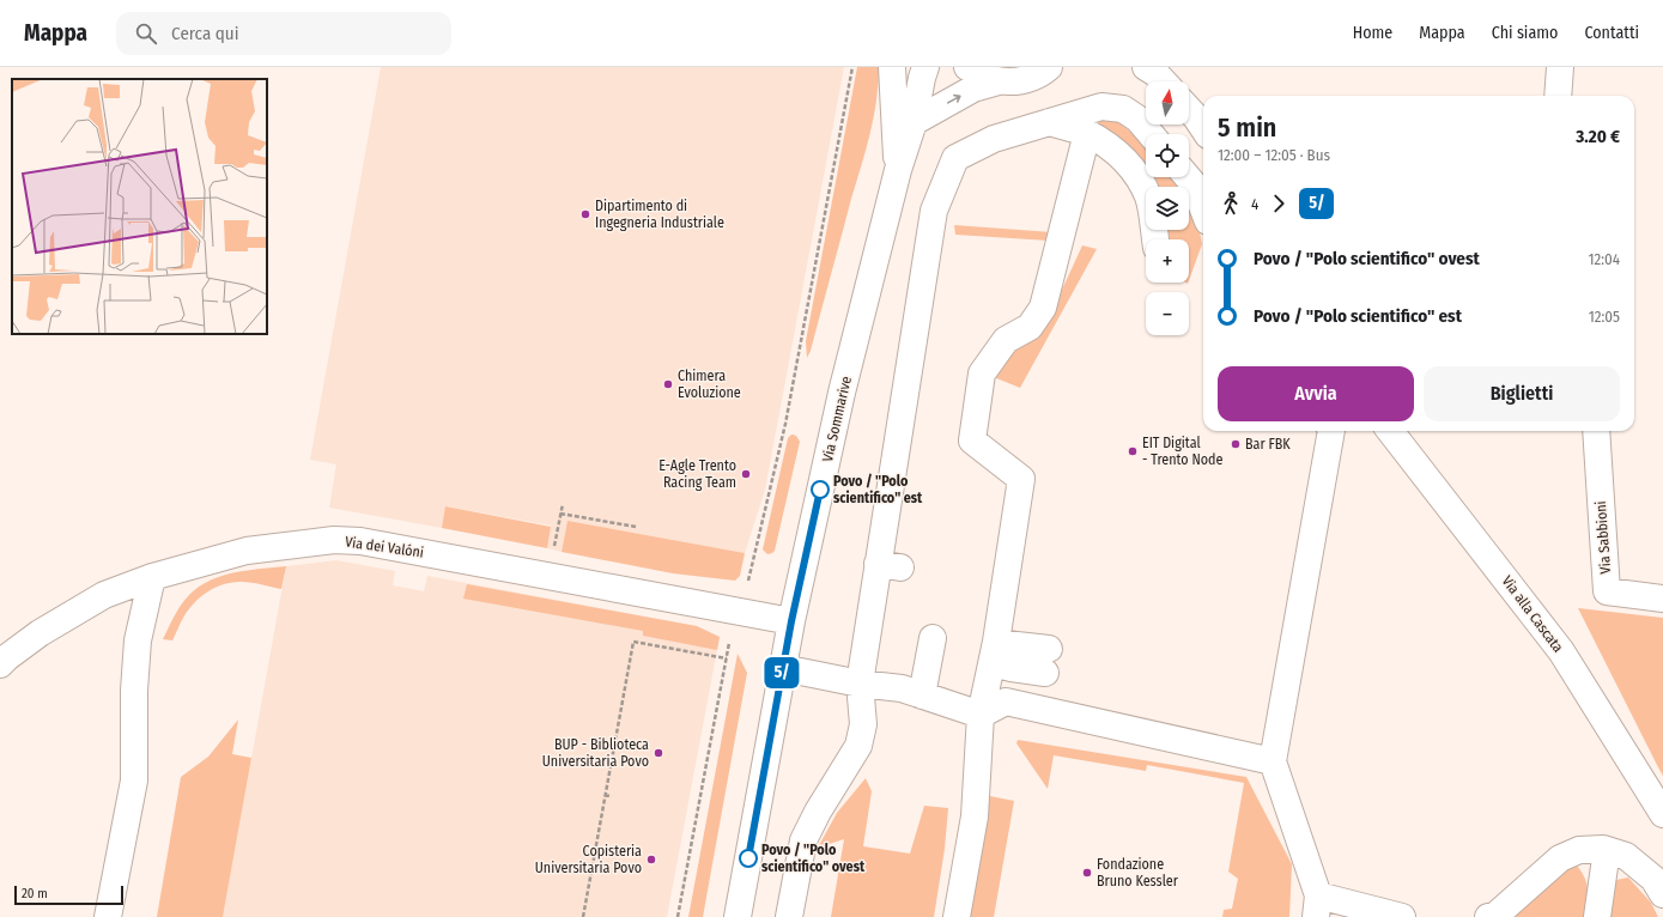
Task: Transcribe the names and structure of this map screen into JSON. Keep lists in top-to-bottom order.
{
  "streets": {
    "street": [
      "Via Sommarive",
      "Via Sabbioni",
      "Via dei Valóni",
      "Via alla Cascata"
    ]
  },
  "crossings": [
    ["Via Sommarive", "Via dei Valóni"]
  ],
  "places": [
    "Dipartimento di Ingegneria Industriale",
    "Chimera Evoluzione",
    "Bar FBK",
    "EIT Digital - Trento Node",
    "E-Agle Trento Racing Team",
    "Povo / \"Polo scientifico\" est",
    "BUP - Biblioteca Universitaria Povo",
    "Povo / \"Polo scientifico\" ovest",
    "Copisteria Universitaria Povo",
    "Fondazione Bruno Kessler"
  ],
  "lines": ["bus line 5/"],
  "scale_bar": "20 m",
  "north": "top",
  "page": {
    "header": "Mappa",
    "search": "Cerca qui",
    "nav": [
      "Home",
      "Mappa",
      "Chi siamo",
      "Contatti"
    ],
    "on_map": "5/",
    "map_buttons": ["+", "−"],
    "heading": ["5 min", "12:00 – 12:05 · Bus", "3.20 €"],
    "legs": ["4", "5/"],
    "list": [
      {
        "name": "Povo / \"Polo scientifico\" ovest",
        "value": "12:04"
      },
      {
        "name": "Povo / \"Polo scientifico\" est",
        "value": "12:05"
      }
    ],
    "buttons": ["Avvia", "Biglietti"],
    "scale": "20 m"
  }
}
